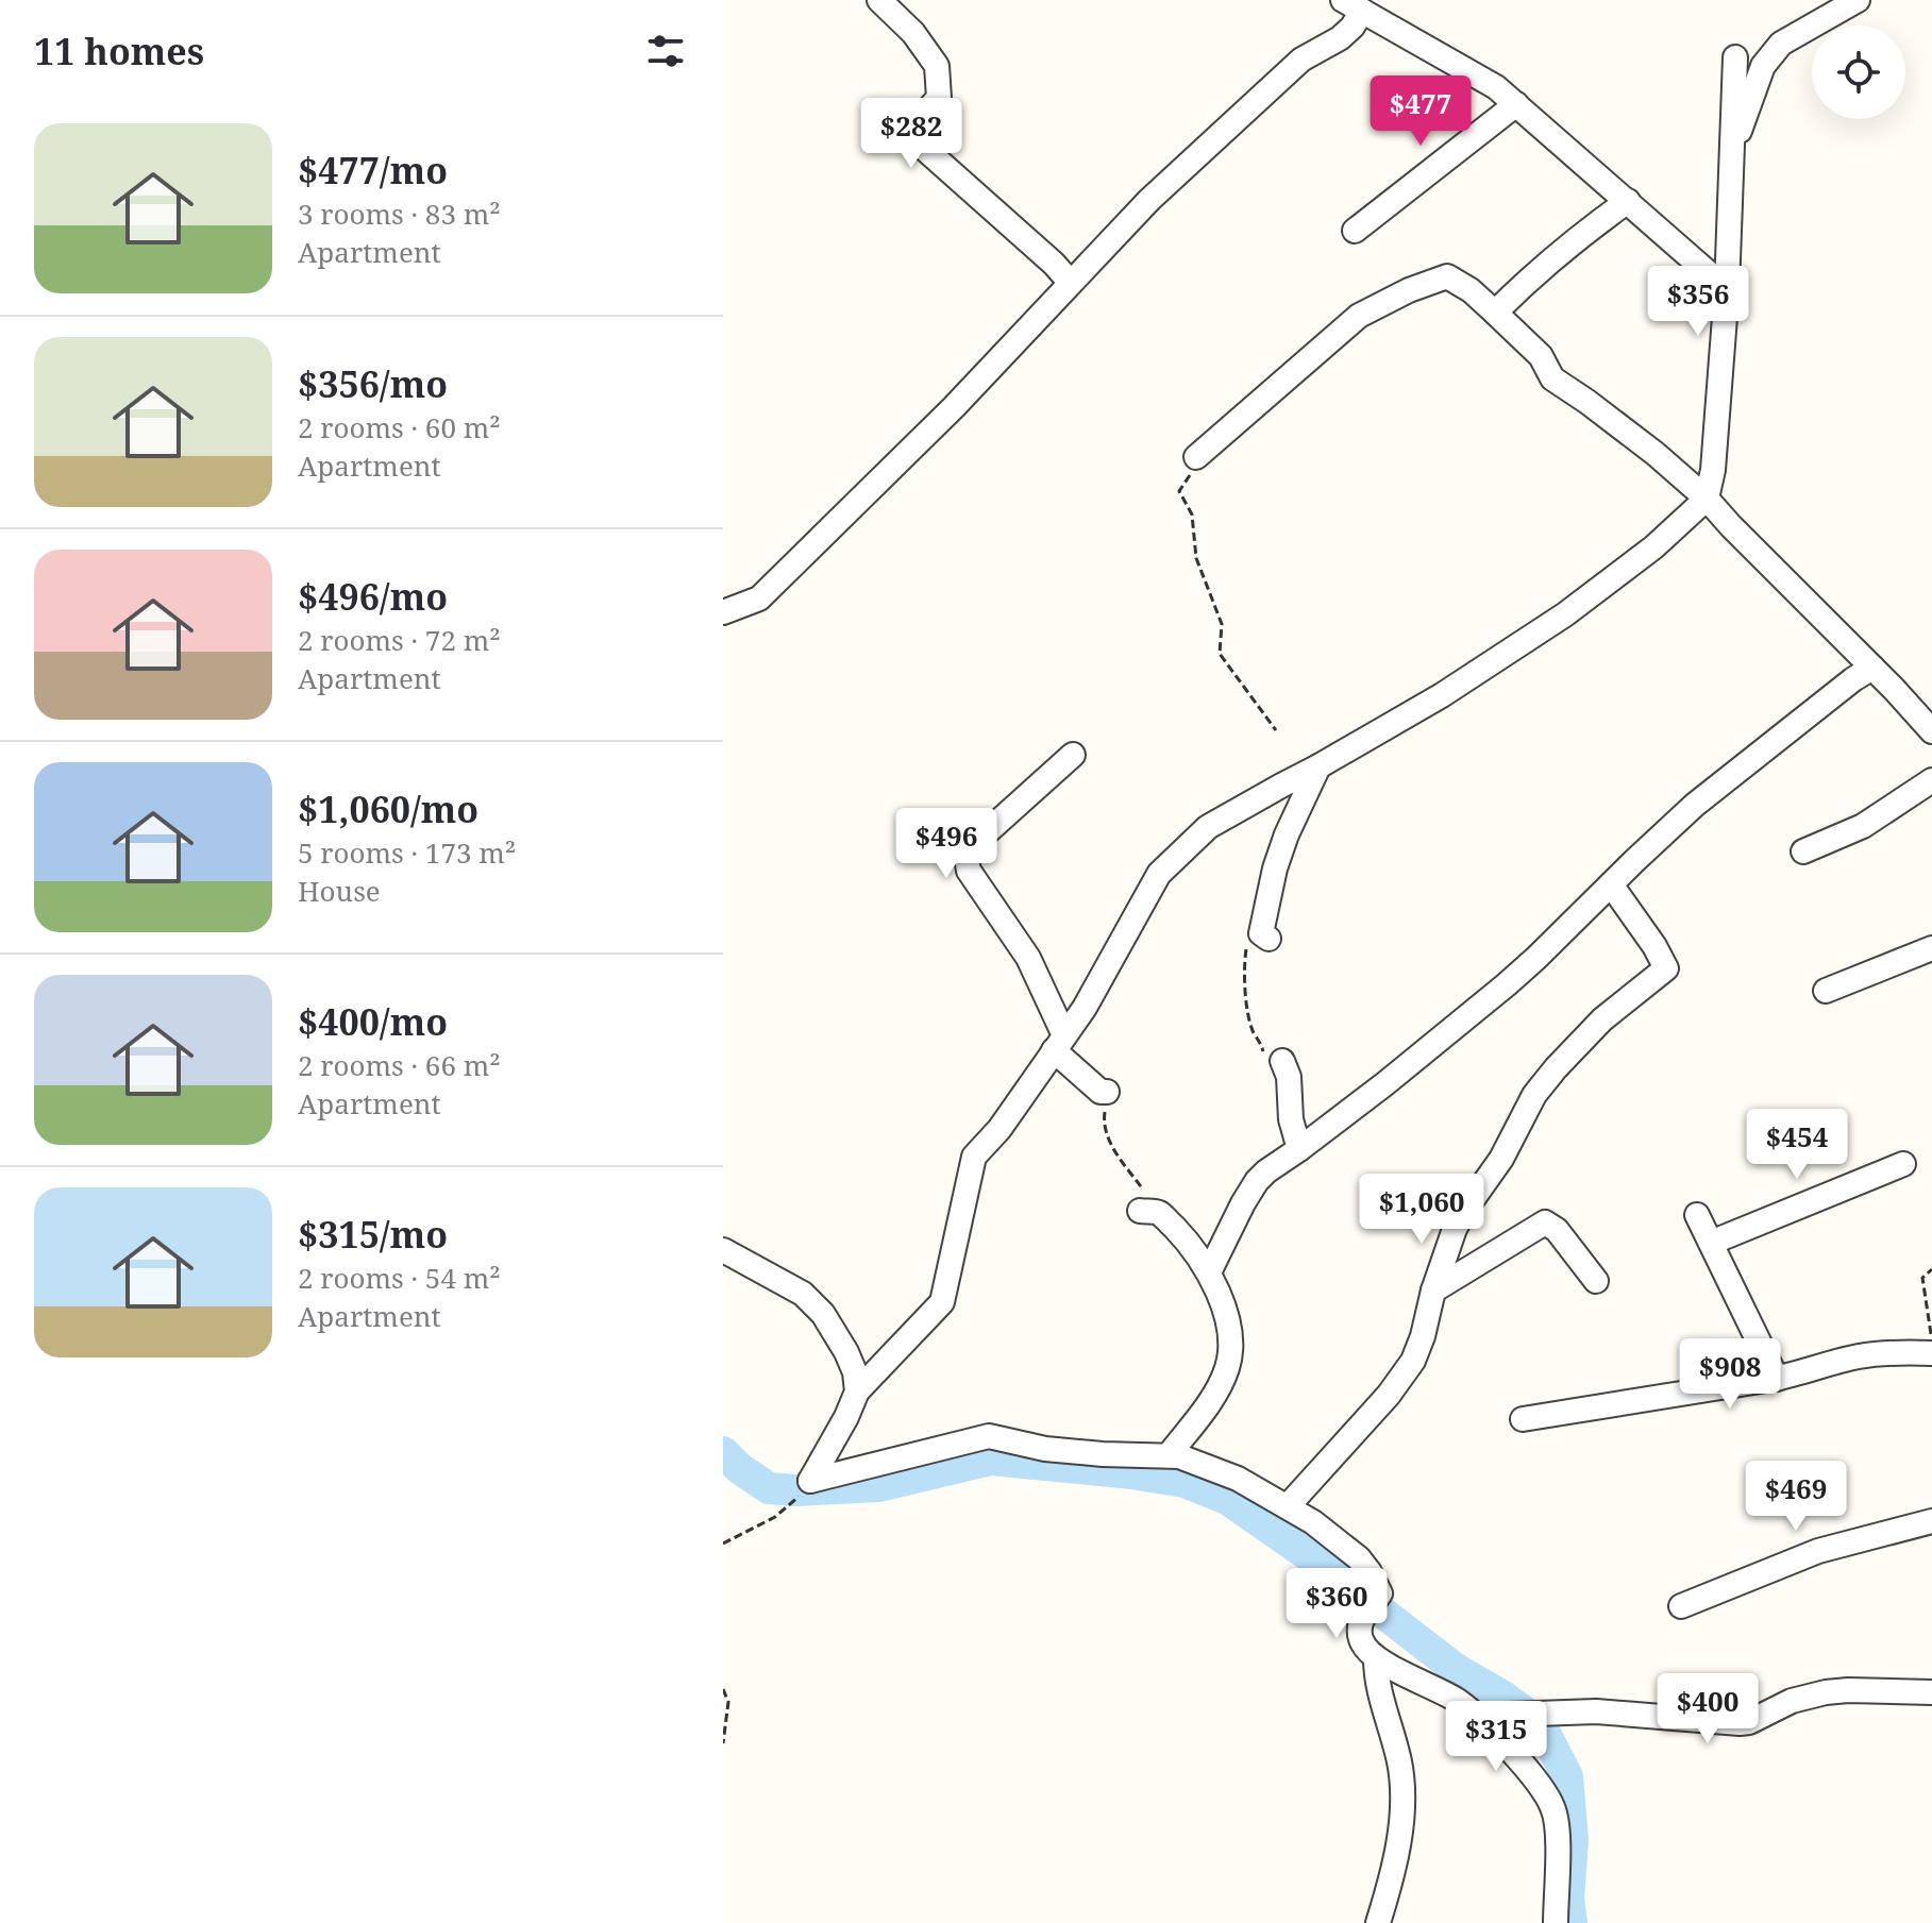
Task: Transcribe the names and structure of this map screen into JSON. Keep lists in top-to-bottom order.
{
  "page": {
    "heading": "11 homes",
    "price": [
      "$477",
      "$282",
      "$356",
      "$496",
      "$454",
      "$1,060",
      "$908",
      "$469",
      "$360",
      "$400",
      "$315"
    ],
    "list": [
      {
        "name": "$477/mo",
        "note": "3 rooms · 83 m² · Apartment"
      },
      {
        "name": "$356/mo",
        "note": "2 rooms · 60 m² · Apartment"
      },
      {
        "name": "$496/mo",
        "note": "2 rooms · 72 m² · Apartment"
      },
      {
        "name": "$1,060/mo",
        "note": "5 rooms · 173 m² · House"
      },
      {
        "name": "$400/mo",
        "note": "2 rooms · 66 m² · Apartment"
      },
      {
        "name": "$315/mo",
        "note": "2 rooms · 54 m² · Apartment"
      }
    ]
  }
}
